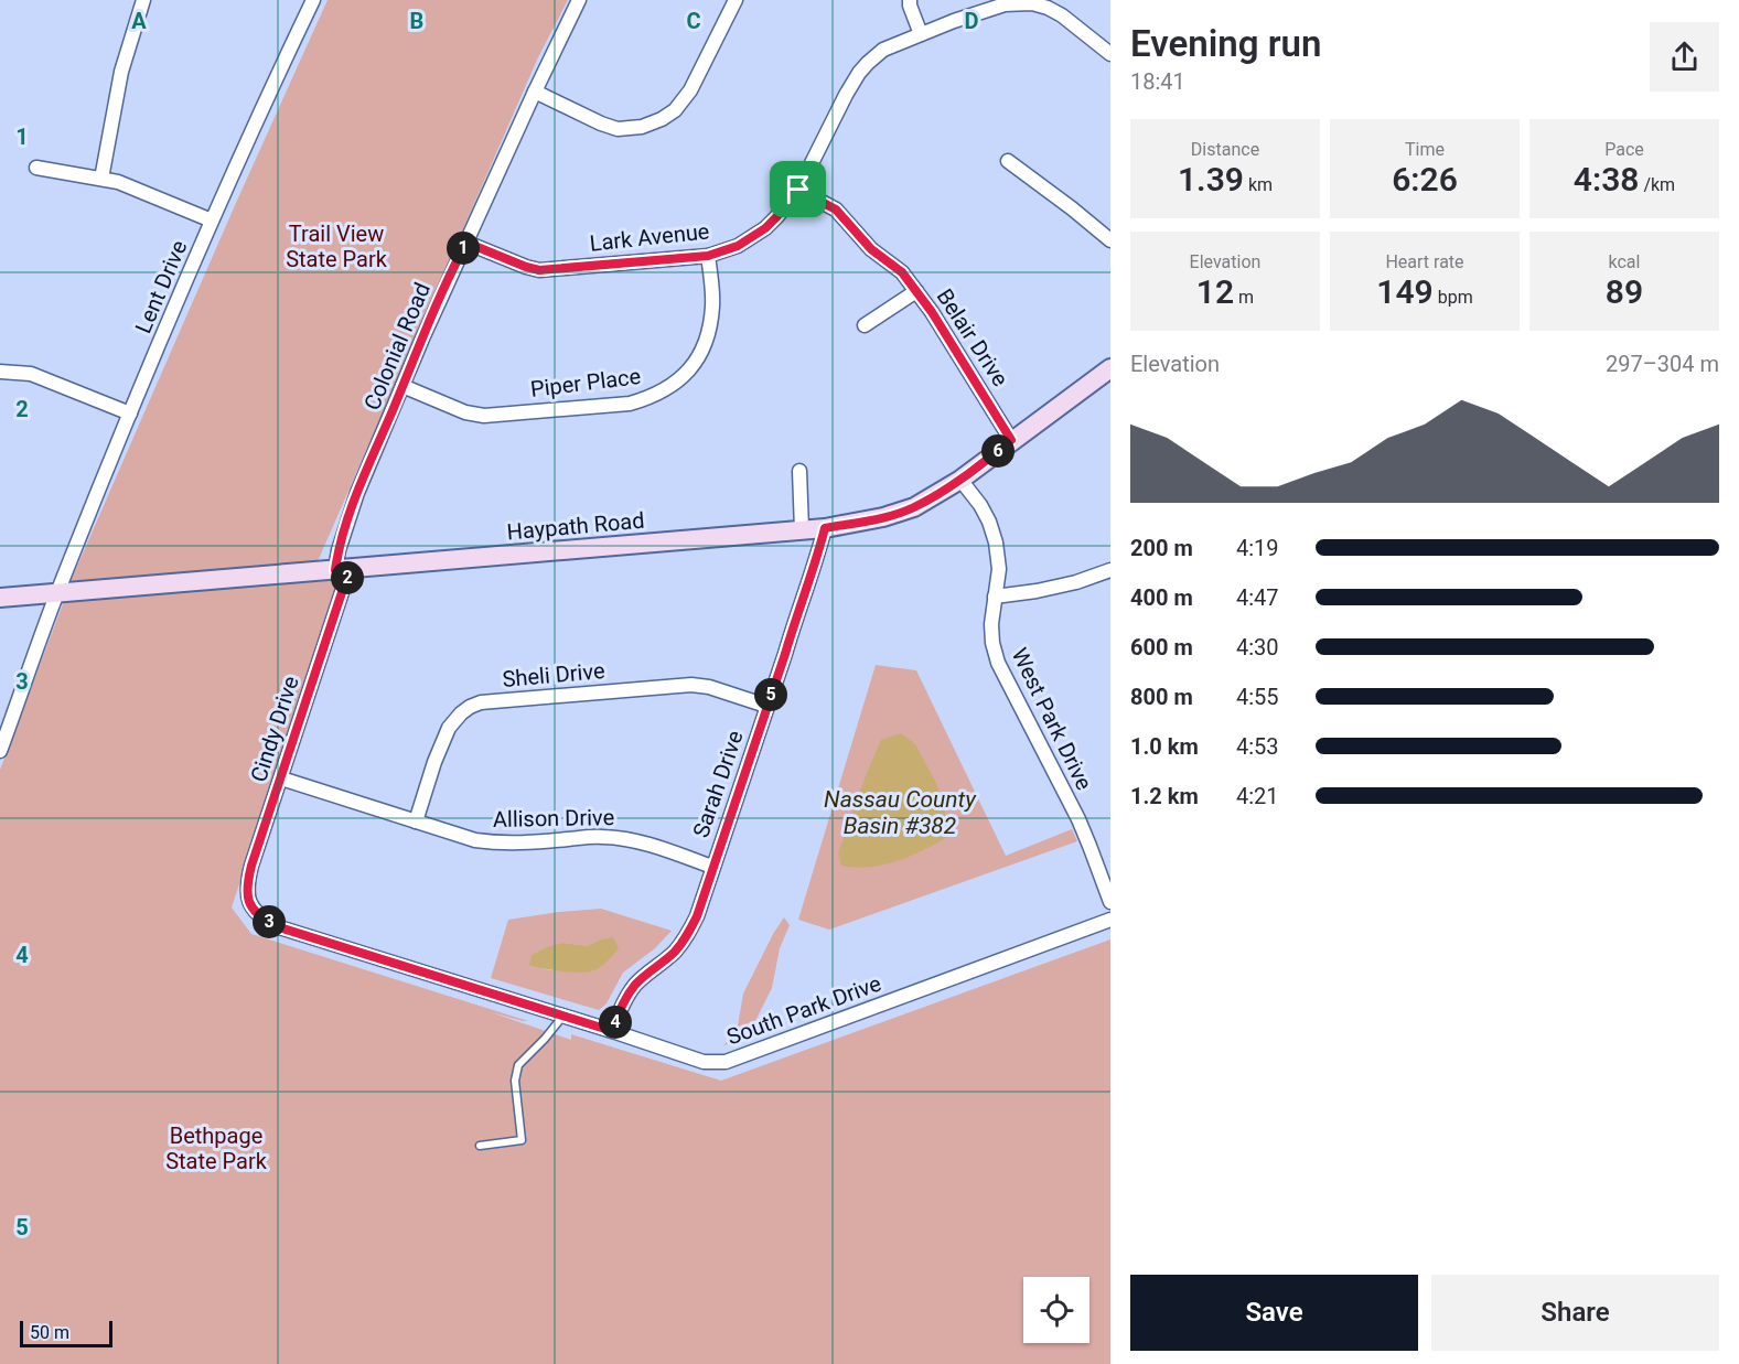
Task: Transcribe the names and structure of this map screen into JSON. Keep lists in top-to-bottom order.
{
  "streets": {
    "street": [
      "Lark Avenue",
      "Lent Drive",
      "Belair Drive",
      "Colonial Road",
      "Piper Place",
      "Haypath Road",
      "Sheli Drive",
      "West Park Drive",
      "Cindy Drive",
      "Sarah Drive",
      "Allison Drive",
      "South Park Drive"
    ]
  },
  "crossings": [
    ["Lark Avenue", "Belair Drive"],
    ["Lark Avenue", "Colonial Road"],
    ["Lark Avenue", "Piper Place"],
    ["Lent Drive", "Haypath Road"],
    ["Belair Drive", "Haypath Road"],
    ["Colonial Road", "Piper Place"],
    ["Colonial Road", "Haypath Road"],
    ["Colonial Road", "Cindy Drive"],
    ["Haypath Road", "West Park Drive"],
    ["Haypath Road", "Cindy Drive"],
    ["Haypath Road", "Sarah Drive"],
    ["Sheli Drive", "Sarah Drive"],
    ["Sheli Drive", "Allison Drive"],
    ["Cindy Drive", "Allison Drive"],
    ["Cindy Drive", "South Park Drive"],
    ["Sarah Drive", "Allison Drive"],
    ["Sarah Drive", "South Park Drive"]
  ],
  "water": ["Nassau County Basin #382"],
  "parks": ["Trail View State Park", "Bethpage State Park"],
  "scale_bar": "50 m",
  "page": {
    "heading": ["Evening run", "18:41"],
    "stats": [
      ["Distance", "1.39 km"],
      ["Time", "6:26"],
      ["Pace", "4:38 /km"],
      ["Elevation", "12 m"],
      ["Heart rate", "149 bpm"],
      ["kcal", "89"]
    ],
    "pins": [
      "1",
      "6",
      "2",
      "5",
      "3",
      "4"
    ],
    "chart": ["Elevation", "297–304 m"],
    "list": [
      {
        "name": "200 m",
        "note": "4:19"
      },
      {
        "name": "400 m",
        "note": "4:47"
      },
      {
        "name": "600 m",
        "note": "4:30"
      },
      {
        "name": "800 m",
        "note": "4:55"
      },
      {
        "name": "1.0 km",
        "note": "4:53"
      },
      {
        "name": "1.2 km",
        "note": "4:21"
      }
    ],
    "buttons": ["Save", "Share"],
    "scale": "50 m"
  },
  "grid": {
    "columns": [
      "A",
      "B",
      "C",
      "D"
    ],
    "rows": [
      "1",
      "2",
      "3",
      "4",
      "5"
    ]
  }
}
